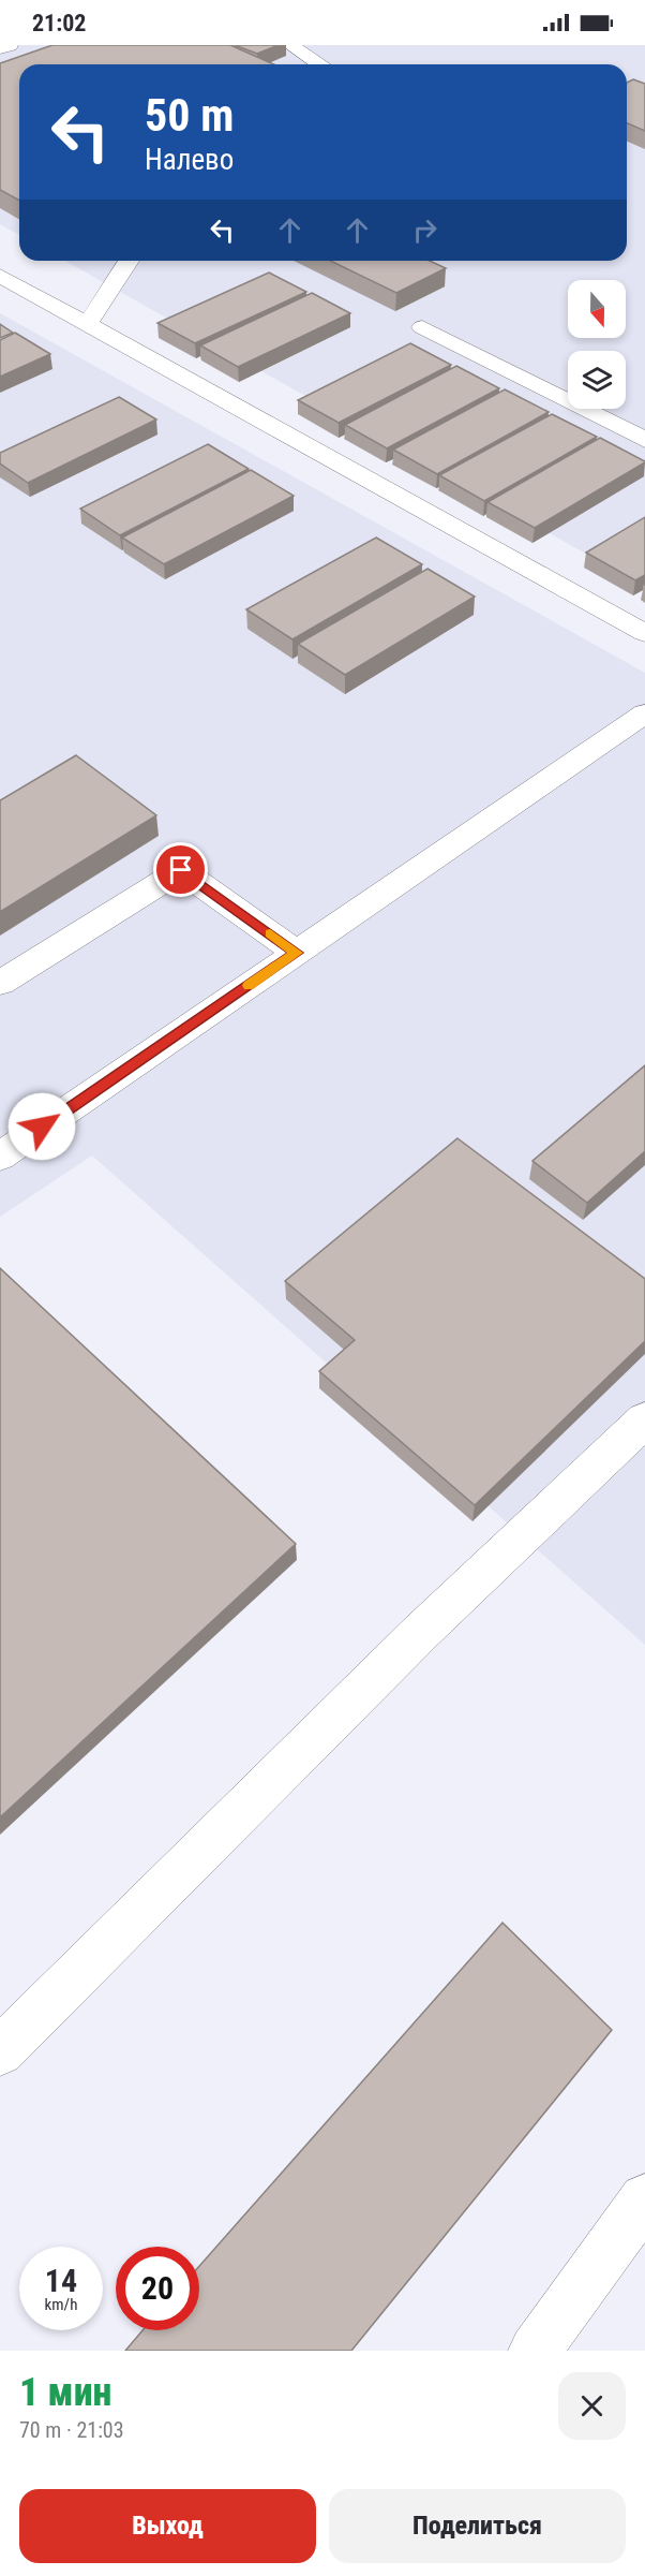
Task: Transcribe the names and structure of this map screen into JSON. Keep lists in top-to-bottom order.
{
  "north": "bottom",
  "page": {
    "status": "21:02",
    "turn": ["50 m", "Налево"],
    "speed": "14 km/h",
    "limit": "20",
    "heading": ["1 мин", "70 m · 21:03"],
    "buttons": ["Выход", "Поделиться"]
  }
}
